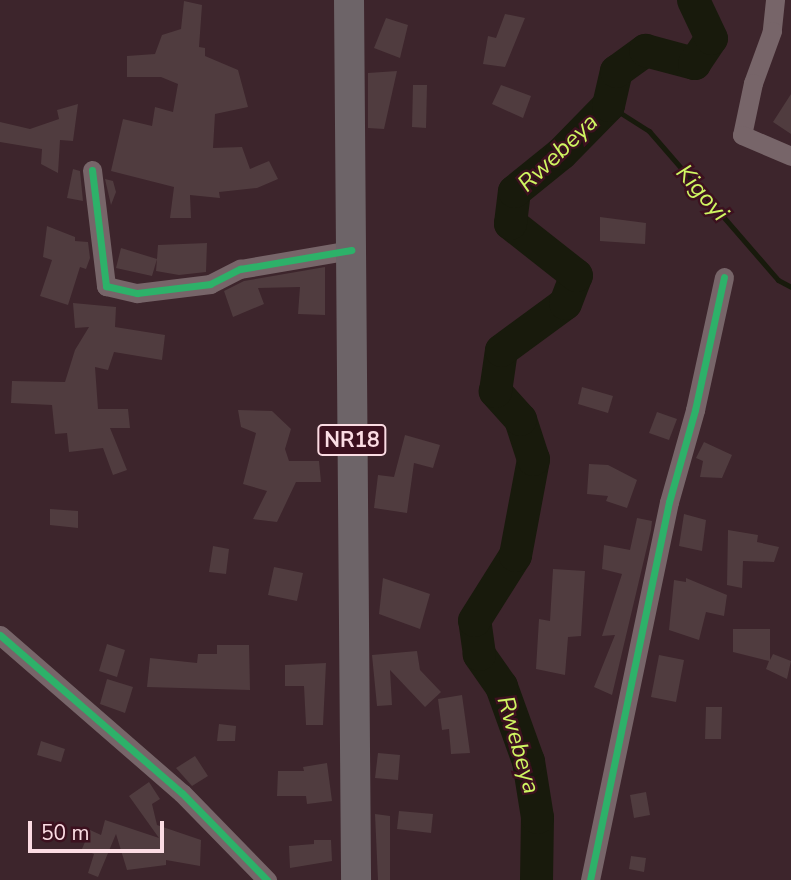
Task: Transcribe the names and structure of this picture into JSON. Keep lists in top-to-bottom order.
{
  "streets": {
    "main road": ["NR18"]
  },
  "water": ["Rwebeya", "Kigoyi"],
  "scale_bar": "50 m"
}
